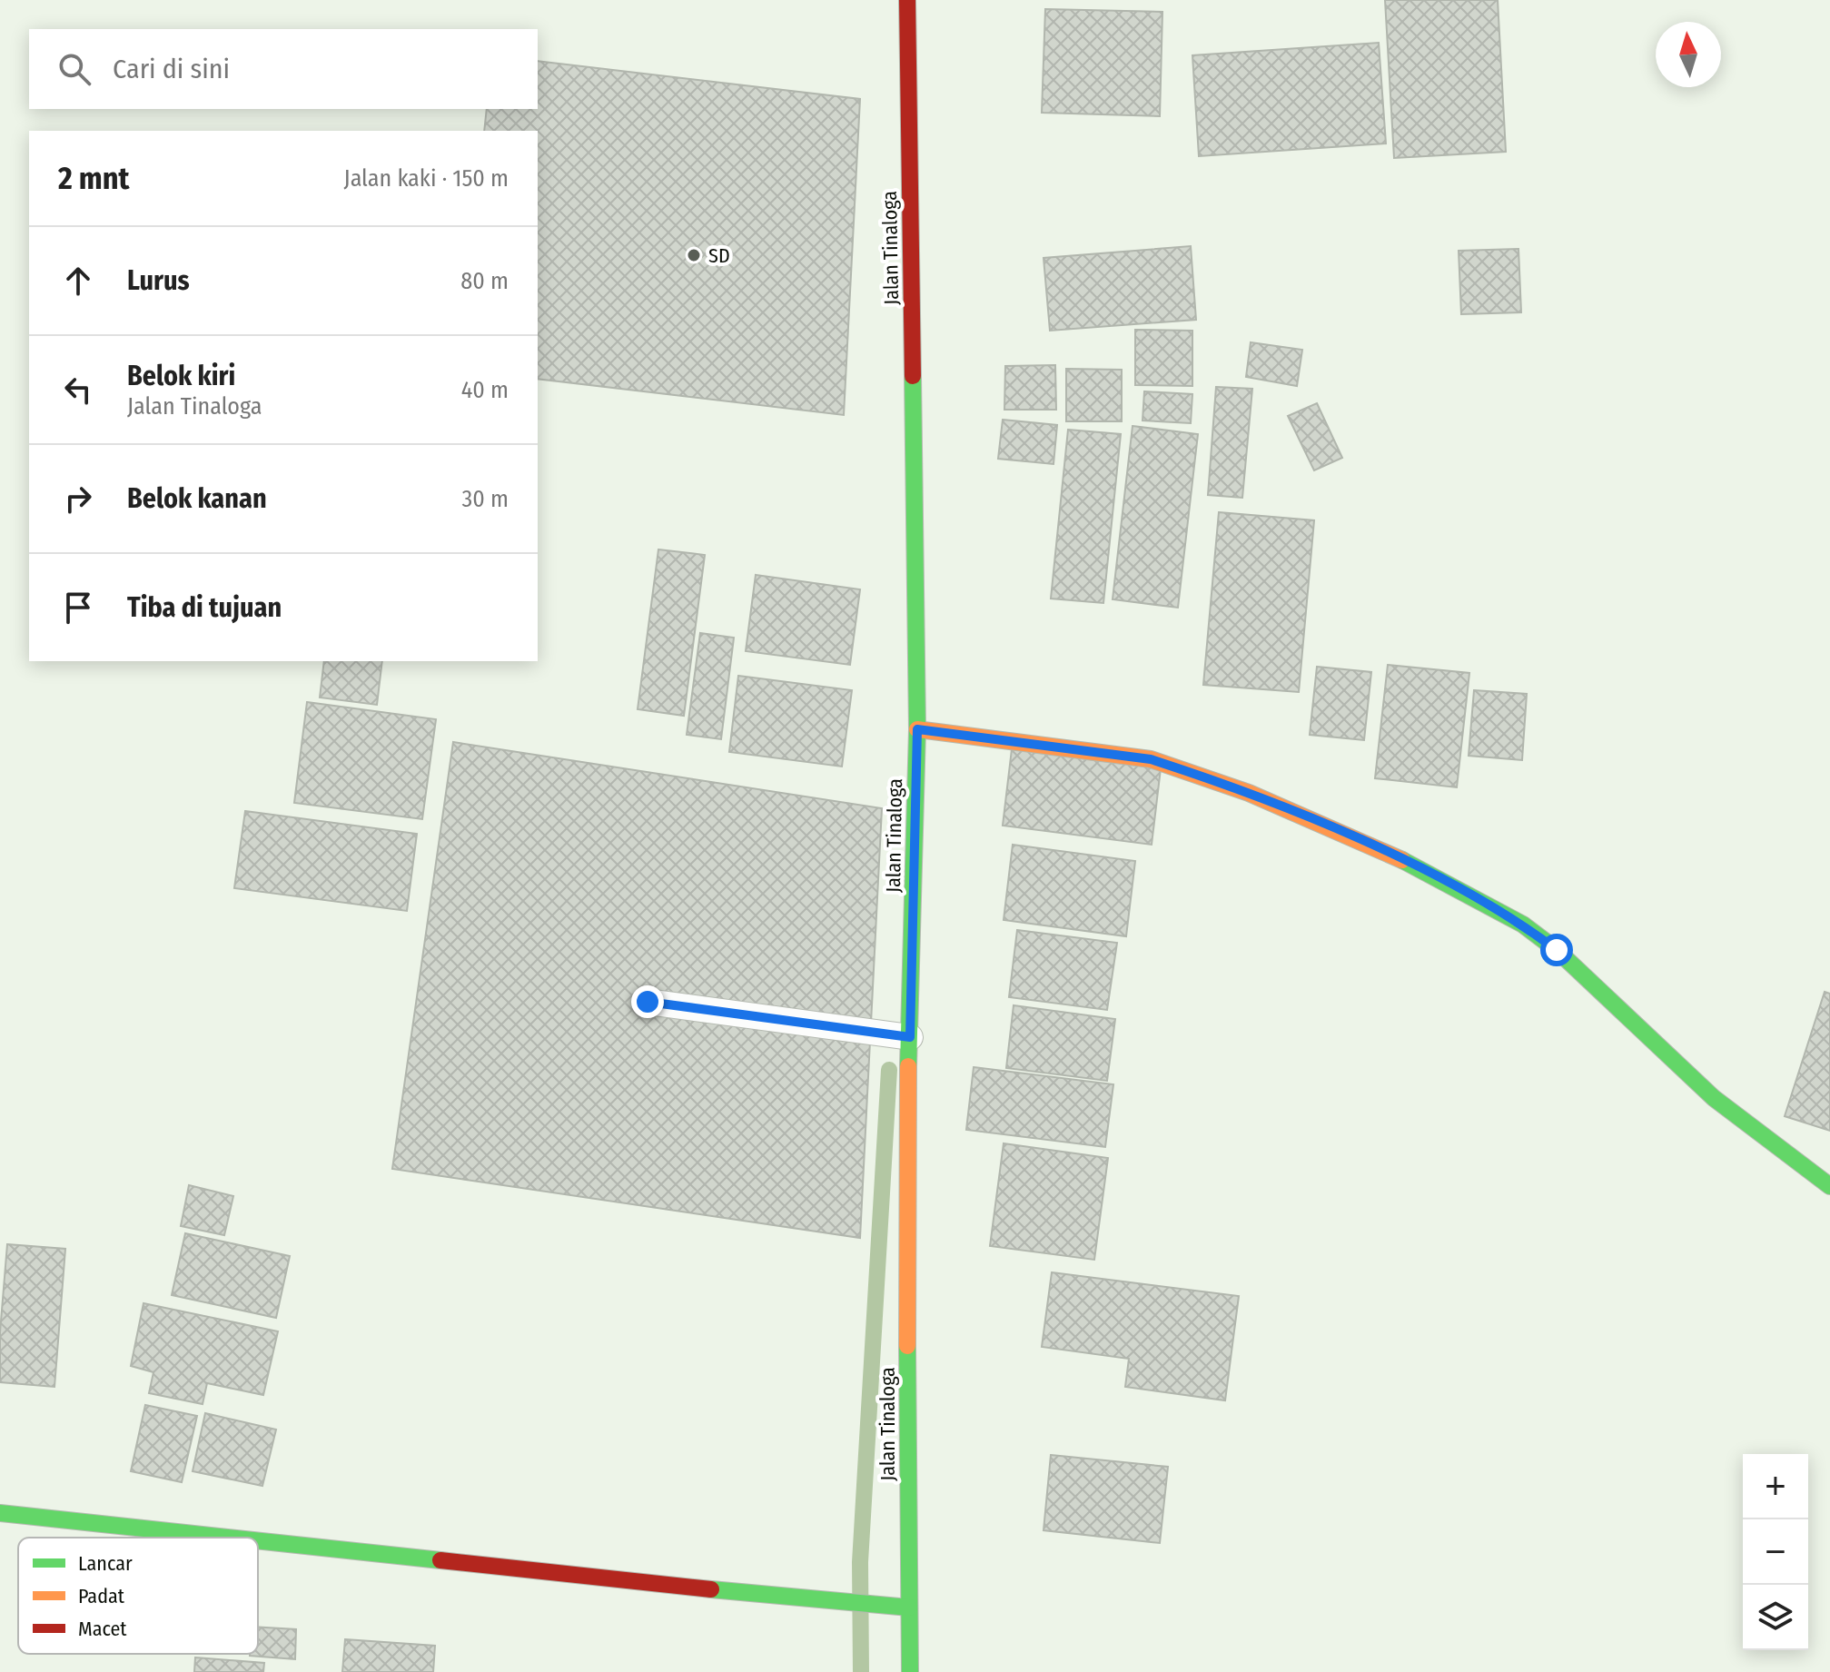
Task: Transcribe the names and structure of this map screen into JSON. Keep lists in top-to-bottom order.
{
  "streets": {
    "street": ["Jalan Tinaloga"]
  },
  "places": ["SD"],
  "legend": ["Lancar", "Padat", "Macet"],
  "north": "top",
  "page": {
    "search": "Cari di sini",
    "heading": ["2 mnt", "Jalan kaki · 150 m"],
    "list": [
      ["Lurus", "80 m"],
      ["Belok kiri", "Jalan Tinaloga", "40 m"],
      ["Belok kanan", "30 m"],
      "Tiba di tujuan"
    ],
    "map_buttons": ["+", "−"]
  }
}
